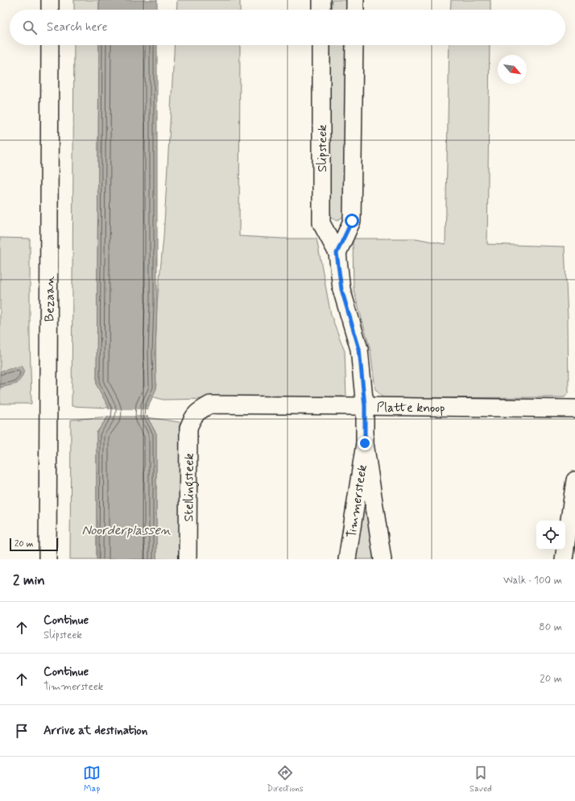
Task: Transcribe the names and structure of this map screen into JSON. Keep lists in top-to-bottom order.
{
  "streets": {
    "street": [
      "Slipsteek",
      "Bezaan",
      "Platte knoop",
      "Stellingsteek",
      "Timmersteek"
    ]
  },
  "crossings": [
    ["Slipsteek", "Platte knoop"],
    ["Slipsteek", "Timmersteek"],
    ["Platte knoop", "Stellingsteek"],
    ["Platte knoop", "Timmersteek"]
  ],
  "water": ["Noorderplassen"],
  "scale_bar": "20 m",
  "north": "bottom right",
  "page": {
    "search": "Search here",
    "scale": "20 m",
    "heading": ["2 min", "Walk · 100 m"],
    "list": [
      ["Continue", "Slipsteek", "80 m"],
      ["Continue", "Timmersteek", "20 m"],
      "Arrive at destination"
    ],
    "nav": ["Map", "Directions", "Saved"]
  }
}
